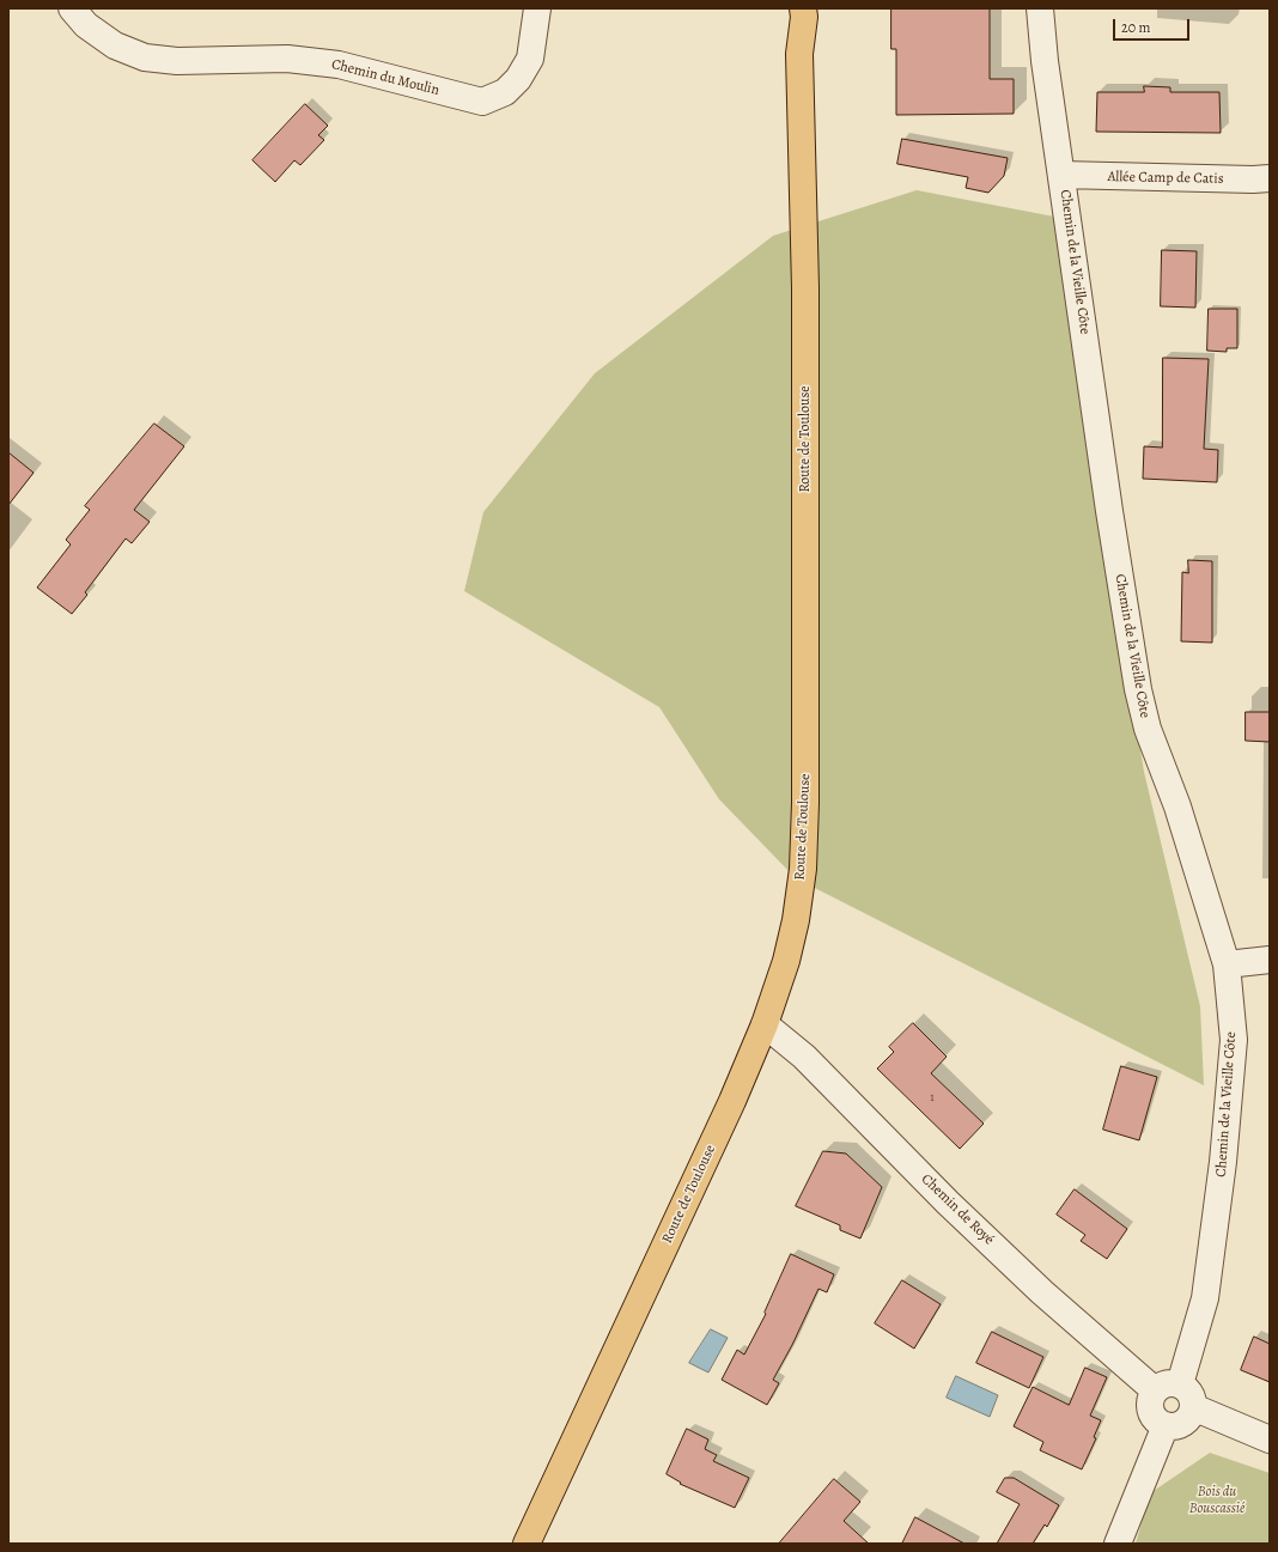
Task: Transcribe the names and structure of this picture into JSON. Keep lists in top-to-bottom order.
{
  "streets": {
    "main road": ["Route de Toulouse"],
    "street": [
      "Chemin du Moulin",
      "Allée Camp de Catis",
      "Chemin de la Vieille Côte",
      "Chemin de Royé"
    ]
  },
  "crossings": [
    ["Allée Camp de Catis", "Chemin de la Vieille Côte"],
    ["Chemin de la Vieille Côte", "Chemin de Royé"],
    ["Route de Toulouse", "Chemin de Royé"]
  ],
  "parks": ["Bois du Bouscassié"],
  "house_numbers": ["1"],
  "scale_bar": "20 m"
}
